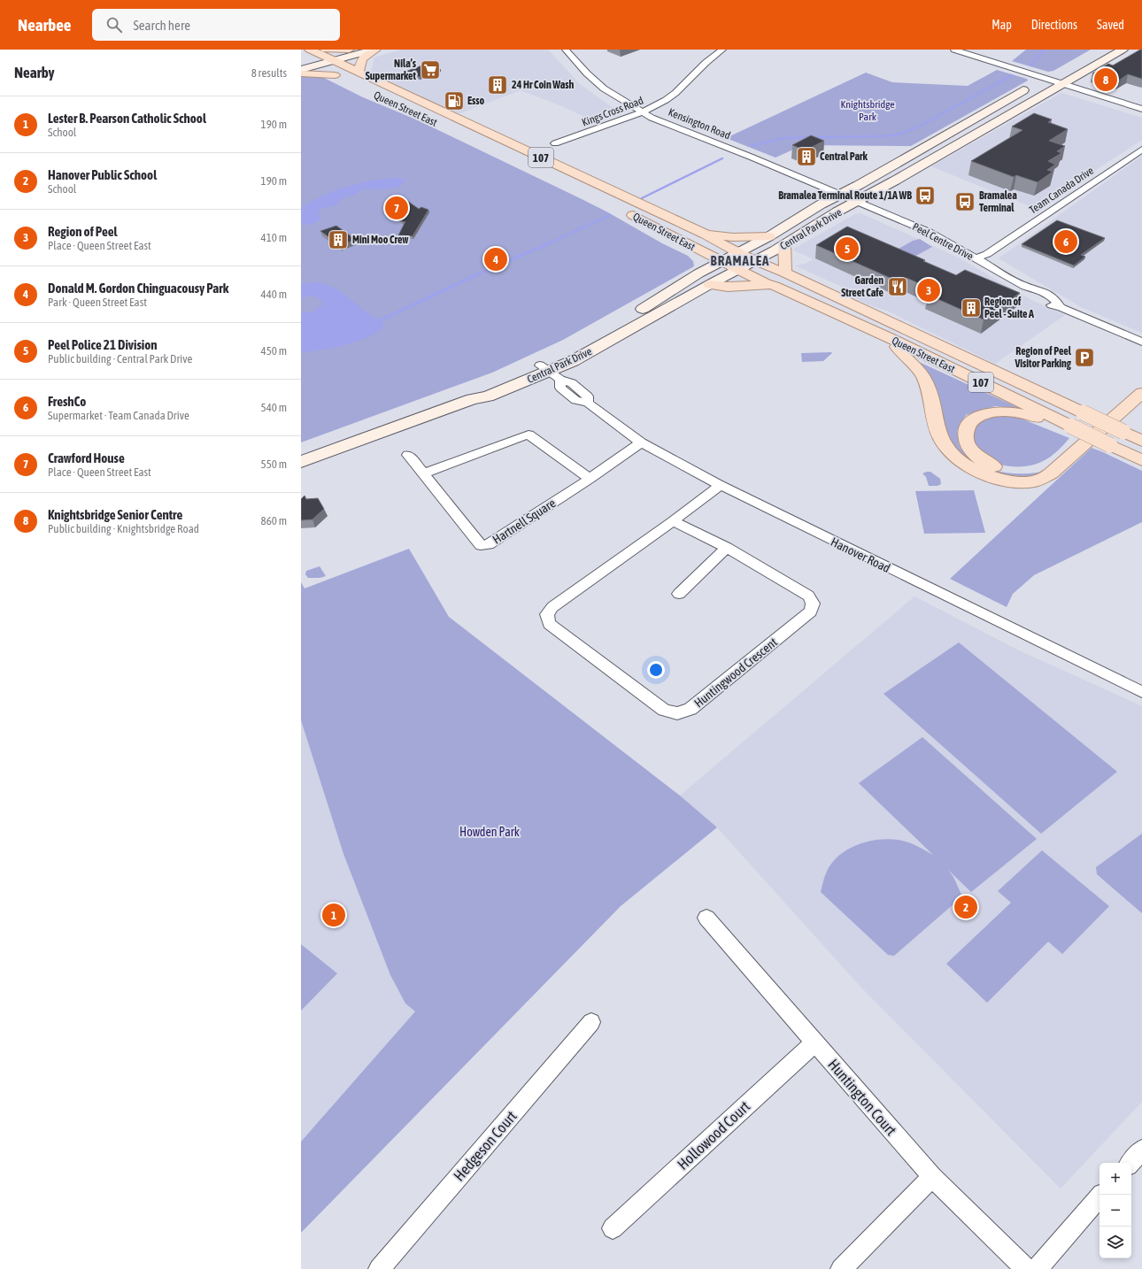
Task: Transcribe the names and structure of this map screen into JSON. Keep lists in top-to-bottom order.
{
  "streets": {
    "main road": ["Queen Street East", "107"],
    "street": [
      "Kings Cross Road",
      "Kensington Road",
      "Team Canada Drive",
      "Central Park Drive",
      "Peel Centre Drive",
      "Hartnell Square",
      "Hanover Road",
      "Huntingwood Crescent",
      "Huntington Court",
      "Hollowood Court",
      "Hedgeson Court"
    ]
  },
  "crossings": [
    ["Queen Street East", "Central Park Drive"],
    ["Kings Cross Road", "Kensington Road"],
    ["Kensington Road", "Central Park Drive"],
    ["Kensington Road", "Peel Centre Drive"],
    ["Team Canada Drive", "Peel Centre Drive"],
    ["Central Park Drive", "Peel Centre Drive"],
    ["Central Park Drive", "Hanover Road"],
    ["Hartnell Square", "Hanover Road"],
    ["Hanover Road", "Huntingwood Crescent"],
    ["Huntington Court", "Hollowood Court"]
  ],
  "districts": ["BRAMALEA"],
  "parks": ["Knightsbridge Park", "Howden Park"],
  "places": {
    "supermarket": ["Nila’s Supermarket"],
    "building": [
      "24 Hr Coin Wash",
      "Central Park",
      "Mini Moo Crew",
      "Region of Peel - Suite A"
    ],
    "fuel station": ["Esso"],
    "bus stop": ["Bramalea Terminal Route 1/1A WB", "Bramalea Terminal"],
    "restaurant": ["Garden Street Cafe"],
    "parking": ["Region of Peel Visitor Parking"]
  },
  "page": {
    "header": "Nearbee",
    "search": "Search here",
    "nav": ["Map", "Directions", "Saved"],
    "heading": ["Nearby", "8 results"],
    "pins": [
      "8",
      "7",
      "6",
      "5",
      "4",
      "3",
      "2",
      "1"
    ],
    "list": [
      {
        "mark": "1",
        "name": "Lester B. Pearson Catholic School",
        "note": "School",
        "value": "190 m"
      },
      {
        "mark": "2",
        "name": "Hanover Public School",
        "note": "School",
        "value": "190 m"
      },
      {
        "mark": "3",
        "name": "Region of Peel",
        "note": "Place · Queen Street East",
        "value": "410 m"
      },
      {
        "mark": "4",
        "name": "Donald M. Gordon Chinguacousy Park",
        "note": "Park · Queen Street East",
        "value": "440 m"
      },
      {
        "mark": "5",
        "name": "Peel Police 21 Division",
        "note": "Public building · Central Park Drive",
        "value": "450 m"
      },
      {
        "mark": "6",
        "name": "FreshCo",
        "note": "Supermarket · Team Canada Drive",
        "value": "540 m"
      },
      {
        "mark": "7",
        "name": "Crawford House",
        "note": "Place · Queen Street East",
        "value": "550 m"
      },
      {
        "mark": "8",
        "name": "Knightsbridge Senior Centre",
        "note": "Public building · Knightsbridge Road",
        "value": "860 m"
      }
    ],
    "map_buttons": ["+", "−"]
  }
}
